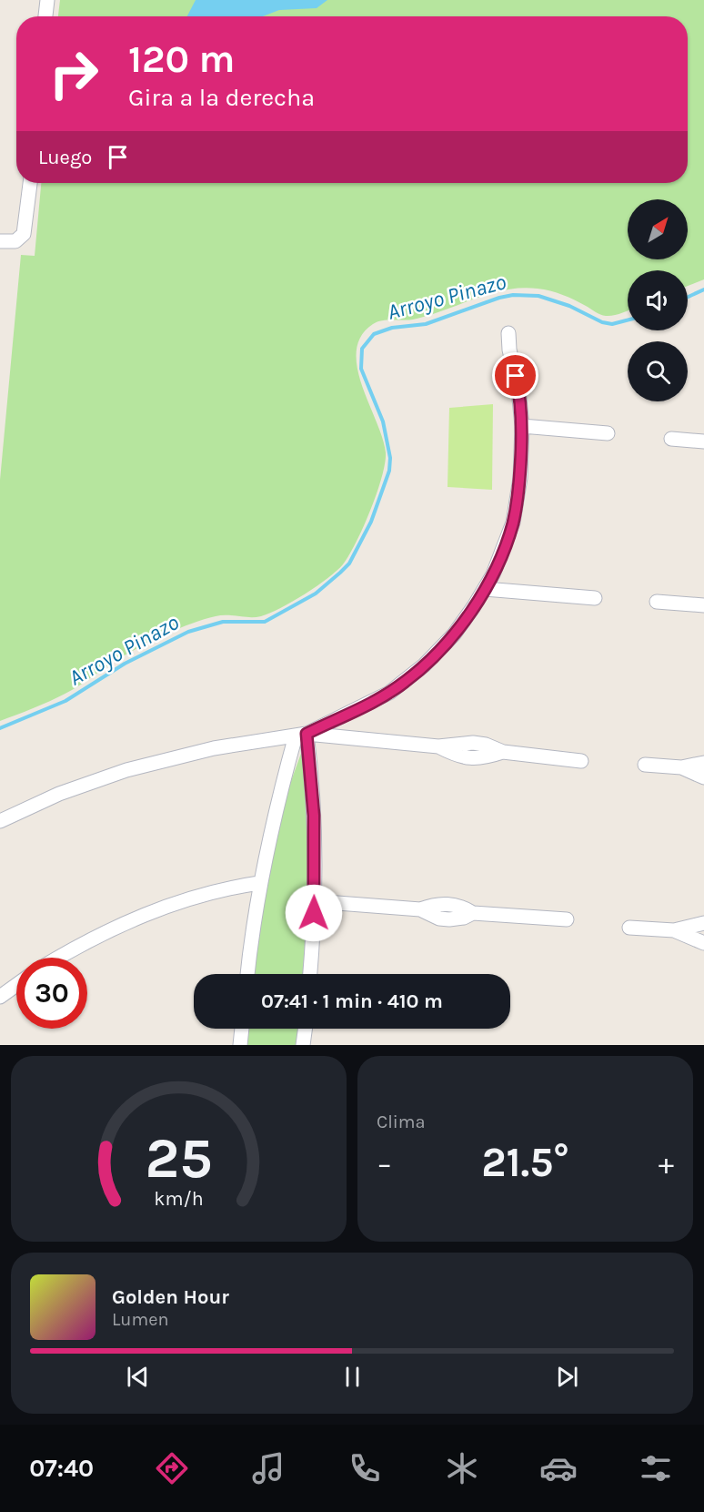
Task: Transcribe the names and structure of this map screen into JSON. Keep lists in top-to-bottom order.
{
  "water": ["Arroyo Pinazo"],
  "north": "top right",
  "page": {
    "turn": ["120 m", "Gira a la derecha"],
    "then": "Luego",
    "limit": "30",
    "trip": "07:41 · 1 min · 410 m",
    "tile": "Clima",
    "heat": ["−", "21.5°", "+"],
    "song": ["Golden Hour", "Lumen"],
    "tabs": "07:40",
    "gauge": ["25", "km/h"]
  }
}
